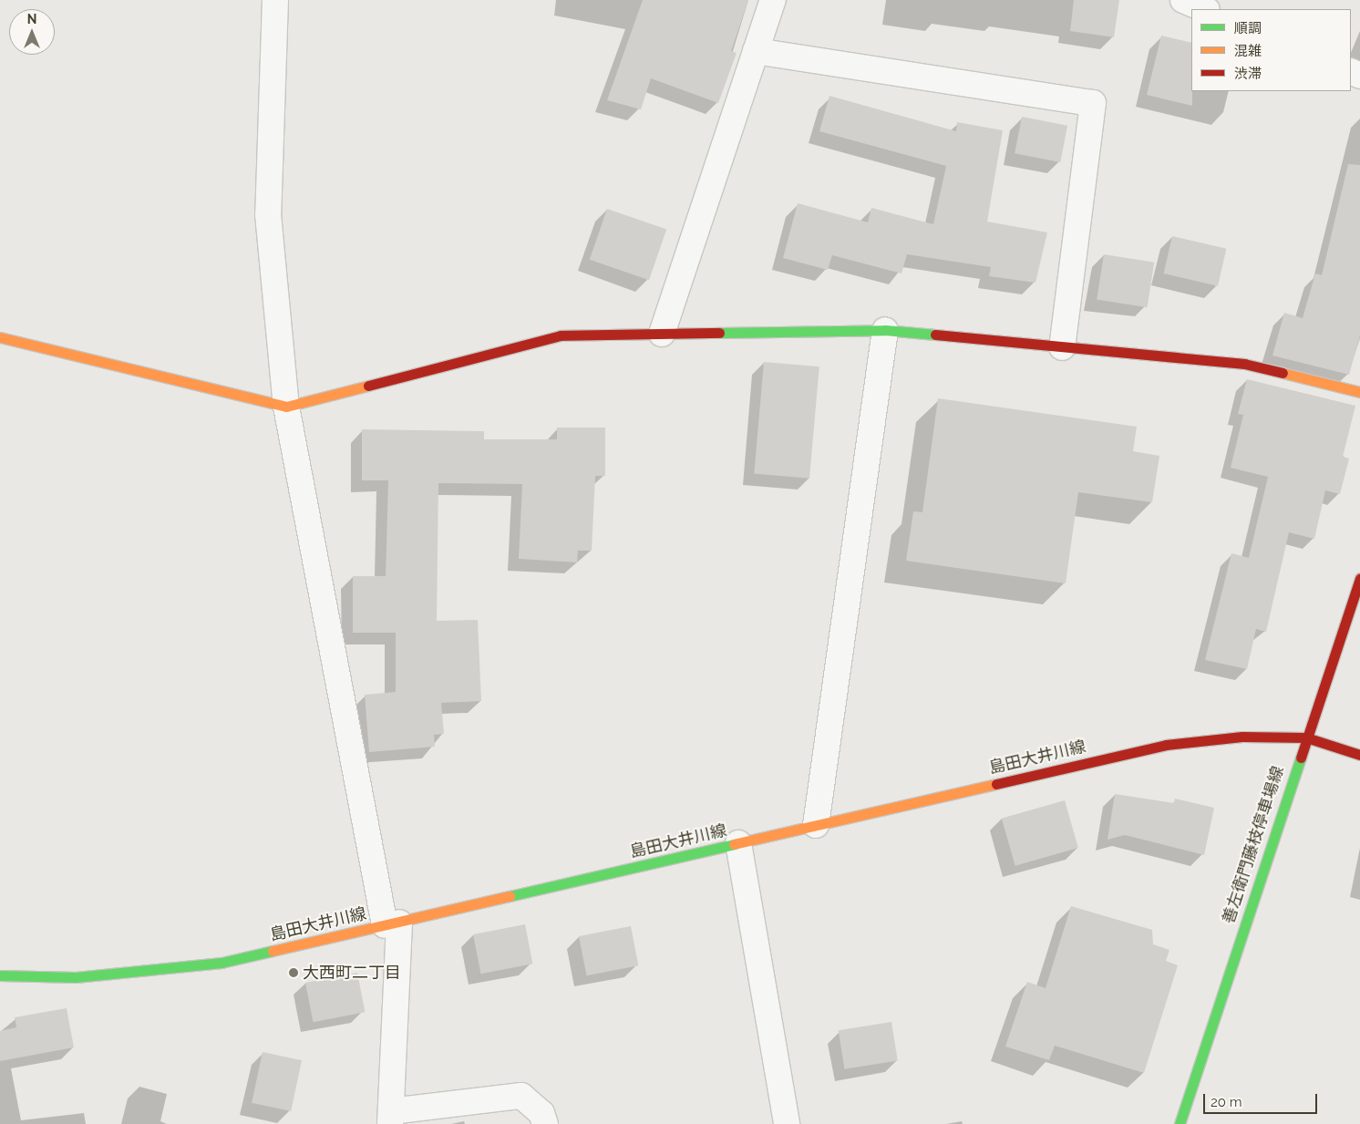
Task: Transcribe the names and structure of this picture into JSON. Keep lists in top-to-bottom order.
{
  "streets": {
    "main road": ["島田大井川線", "善左衛門藤枝停車場線"]
  },
  "crossings": [
    ["島田大井川線", "善左衛門藤枝停車場線"]
  ],
  "places": ["大西町二丁目"],
  "legend": ["順調", "混雑", "渋滞"],
  "scale_bar": "20 m",
  "north": "top"
}
